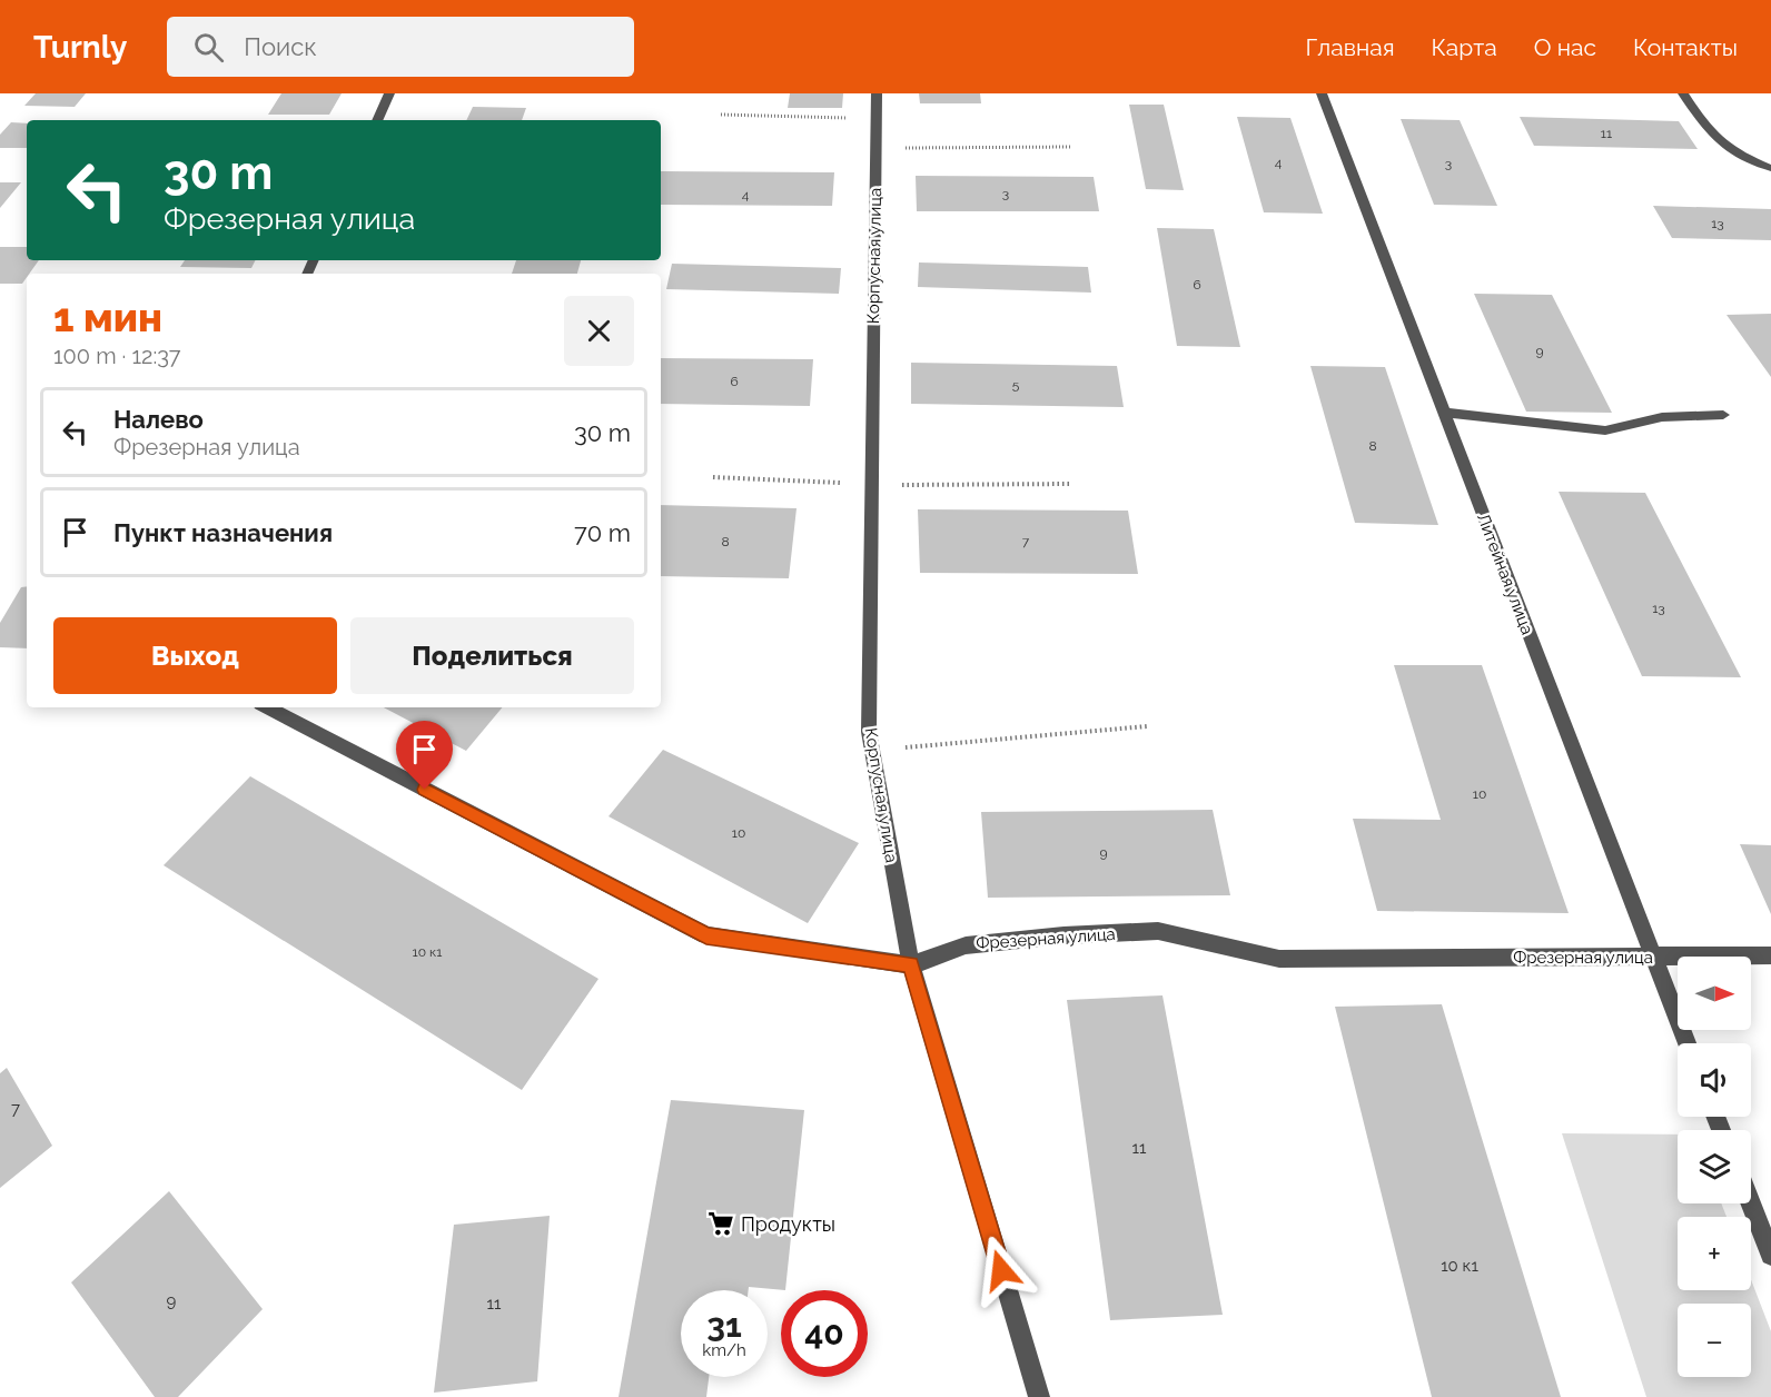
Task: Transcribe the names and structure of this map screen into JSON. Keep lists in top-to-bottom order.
{
  "streets": {
    "street": ["Корпусная улица", "Литейная улица", "Фрезерная улица"]
  },
  "crossings": [
    ["Корпусная улица", "Фрезерная улица"],
    ["Литейная улица", "Фрезерная улица"]
  ],
  "places": {
    "supermarket": ["Продукты"]
  },
  "house_numbers": [
    "11",
    "4",
    "3",
    "3",
    "4",
    "13",
    "6",
    "9",
    "6",
    "5",
    "8",
    "8",
    "7",
    "13",
    "10",
    "10",
    "9",
    "10 к1",
    "7",
    "11",
    "10 к1",
    "9",
    "11"
  ],
  "north": "right",
  "page": {
    "header": "Turnly",
    "search": "Поиск",
    "nav": [
      "Главная",
      "Карта",
      "О нас",
      "Контакты"
    ],
    "turn": ["30 m", "Фрезерная улица"],
    "heading": ["1 мин", "100 m · 12:37"],
    "list": [
      {
        "name": "Налево",
        "note": "Фрезерная улица",
        "value": "30 m"
      },
      {
        "name": "Пункт назначения",
        "value": "70 m"
      }
    ],
    "buttons": ["Выход", "Поделиться"],
    "map_buttons": ["+", "−"],
    "speed": "31 km/h",
    "limit": "40"
  }
}
